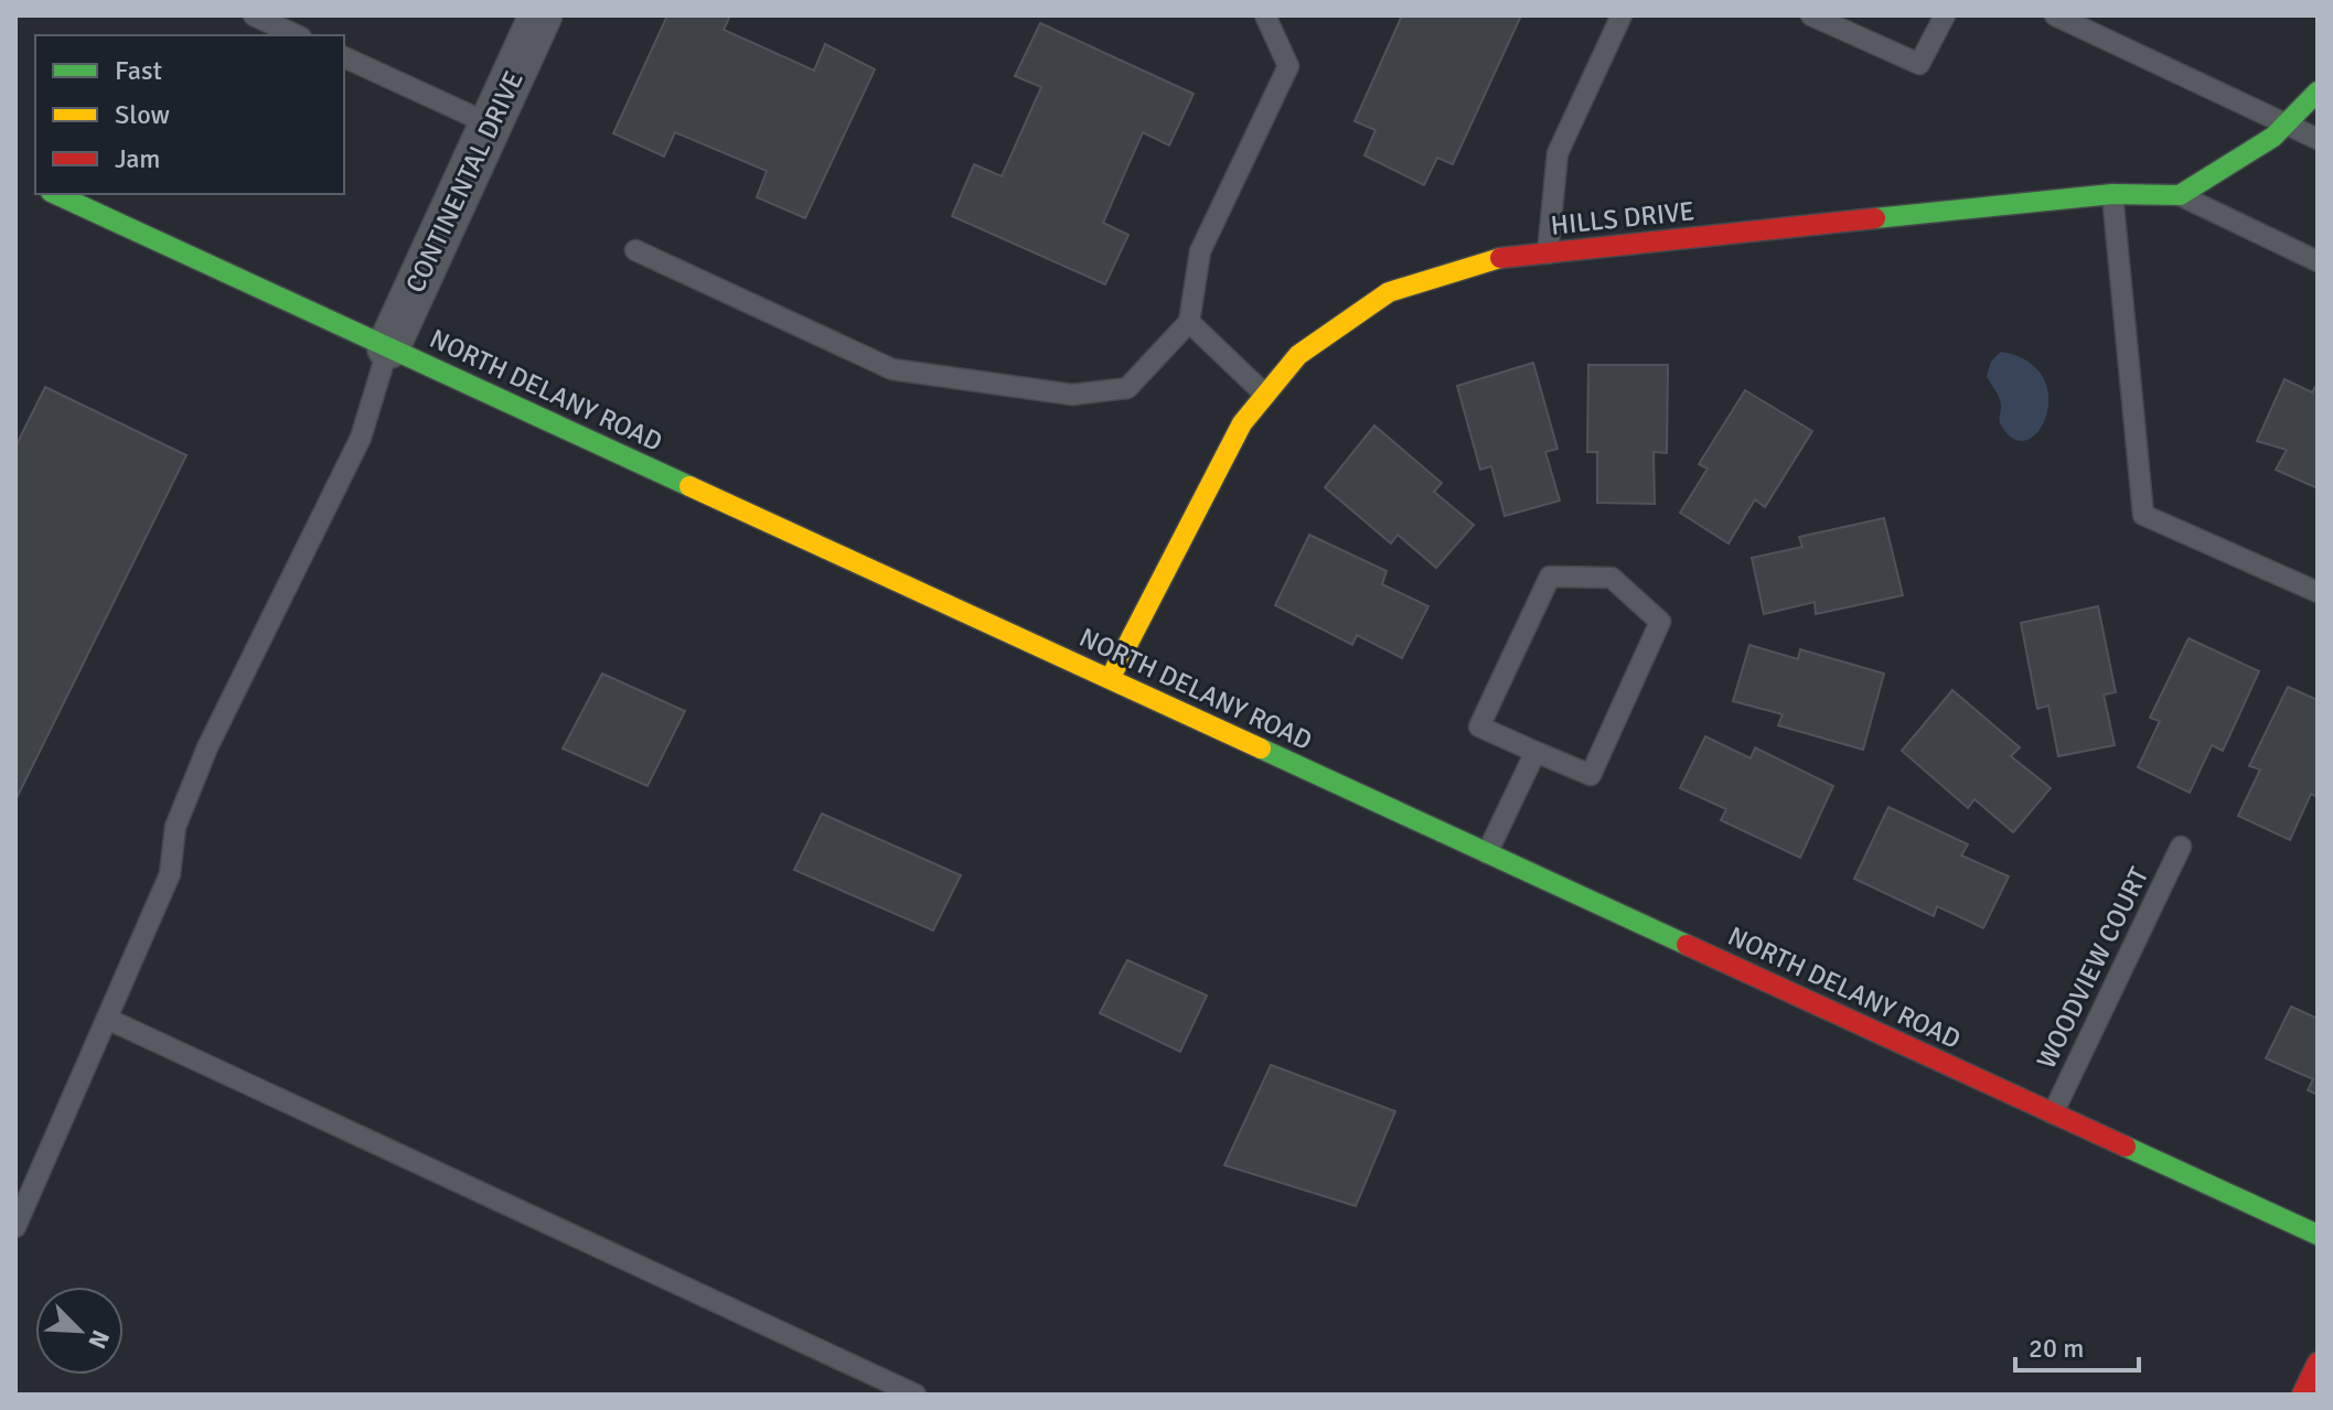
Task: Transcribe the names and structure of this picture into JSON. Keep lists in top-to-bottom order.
{
  "streets": {
    "street": ["CONTINENTAL DRIVE", "HILLS DRIVE", "NORTH DELANY ROAD"],
    "lane": ["WOODVIEW COURT"]
  },
  "crossings": [
    ["CONTINENTAL DRIVE", "NORTH DELANY ROAD"],
    ["HILLS DRIVE", "NORTH DELANY ROAD"],
    ["NORTH DELANY ROAD", "WOODVIEW COURT"]
  ],
  "legend": ["Fast", "Slow", "Jam"],
  "scale_bar": "20 m",
  "north": "bottom right"
}
